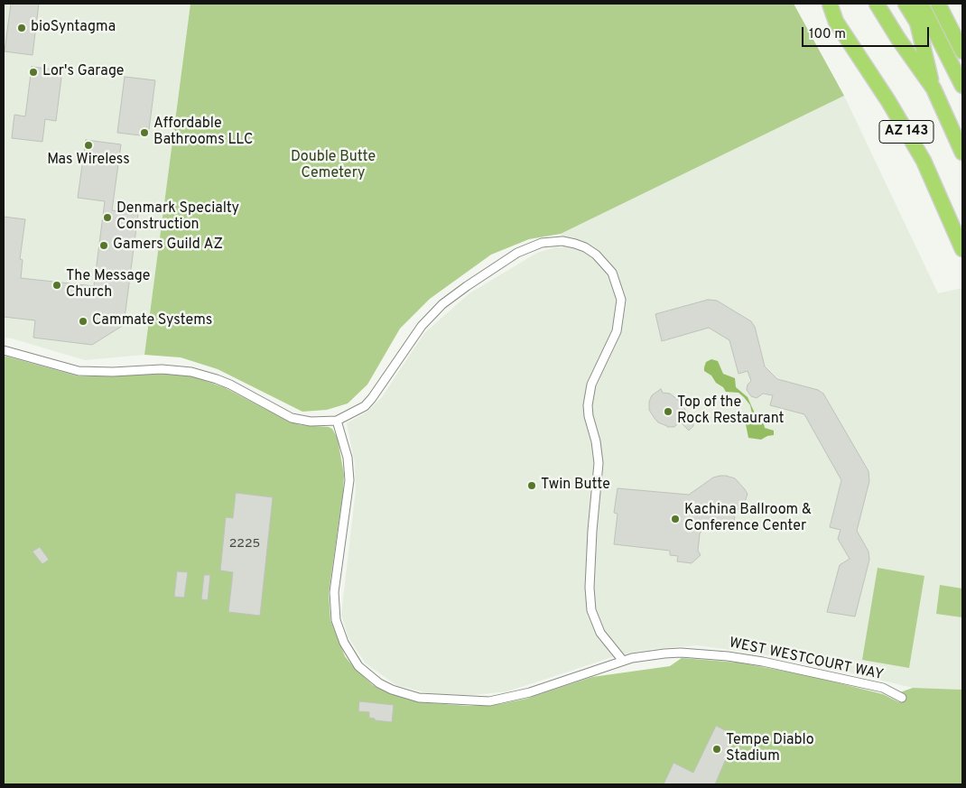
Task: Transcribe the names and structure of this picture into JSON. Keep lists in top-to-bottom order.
{
  "streets": {
    "highway": ["AZ 143"],
    "street": ["WEST WESTCOURT WAY"]
  },
  "parks": ["Double Butte Cemetery"],
  "places": [
    "bioSyntagma",
    "Lor's Garage",
    "Affordable Bathrooms LLC",
    "Mas Wireless",
    "Denmark Specialty Construction",
    "Gamers Guild AZ",
    "The Message Church",
    "Cammate Systems",
    "Top of the Rock Restaurant",
    "Twin Butte",
    "Kachina Ballroom & Conference Center",
    "Tempe Diablo Stadium"
  ],
  "house_numbers": ["2225"],
  "scale_bar": "100 m"
}
